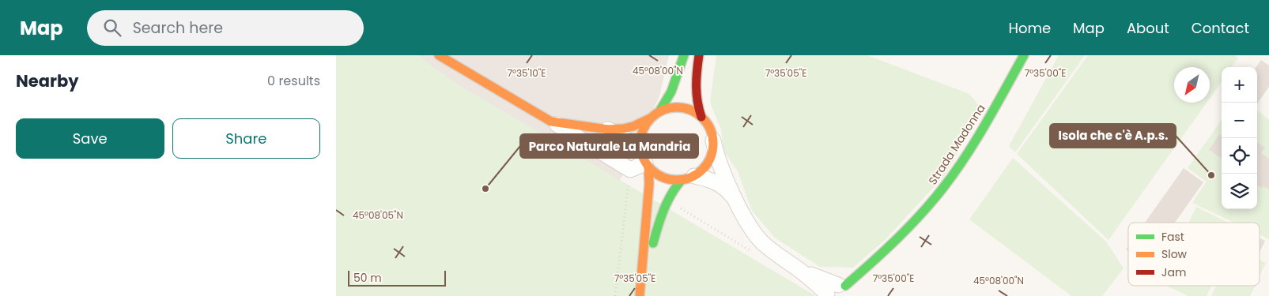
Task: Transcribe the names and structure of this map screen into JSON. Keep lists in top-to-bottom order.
{
  "streets": {
    "street": ["Strada Madonna"]
  },
  "places": ["Isola che c'è A.p.s.", "Parco Naturale La Mandria"],
  "legend": ["Fast", "Slow", "Jam"],
  "scale_bar": "50 m",
  "north": "bottom left",
  "page": {
    "header": "Map",
    "search": "Search here",
    "nav": [
      "Home",
      "Map",
      "About",
      "Contact"
    ],
    "heading": ["Nearby", "0 results"],
    "map_buttons": ["+", "−"],
    "buttons": ["Save", "Share"],
    "scale": "50 m"
  },
  "coordinates": [
    "45°08'00\"N",
    "7°35'10\"E",
    "7°35'05\"E",
    "7°35'00\"E",
    "45°08'05\"N"
  ]
}
